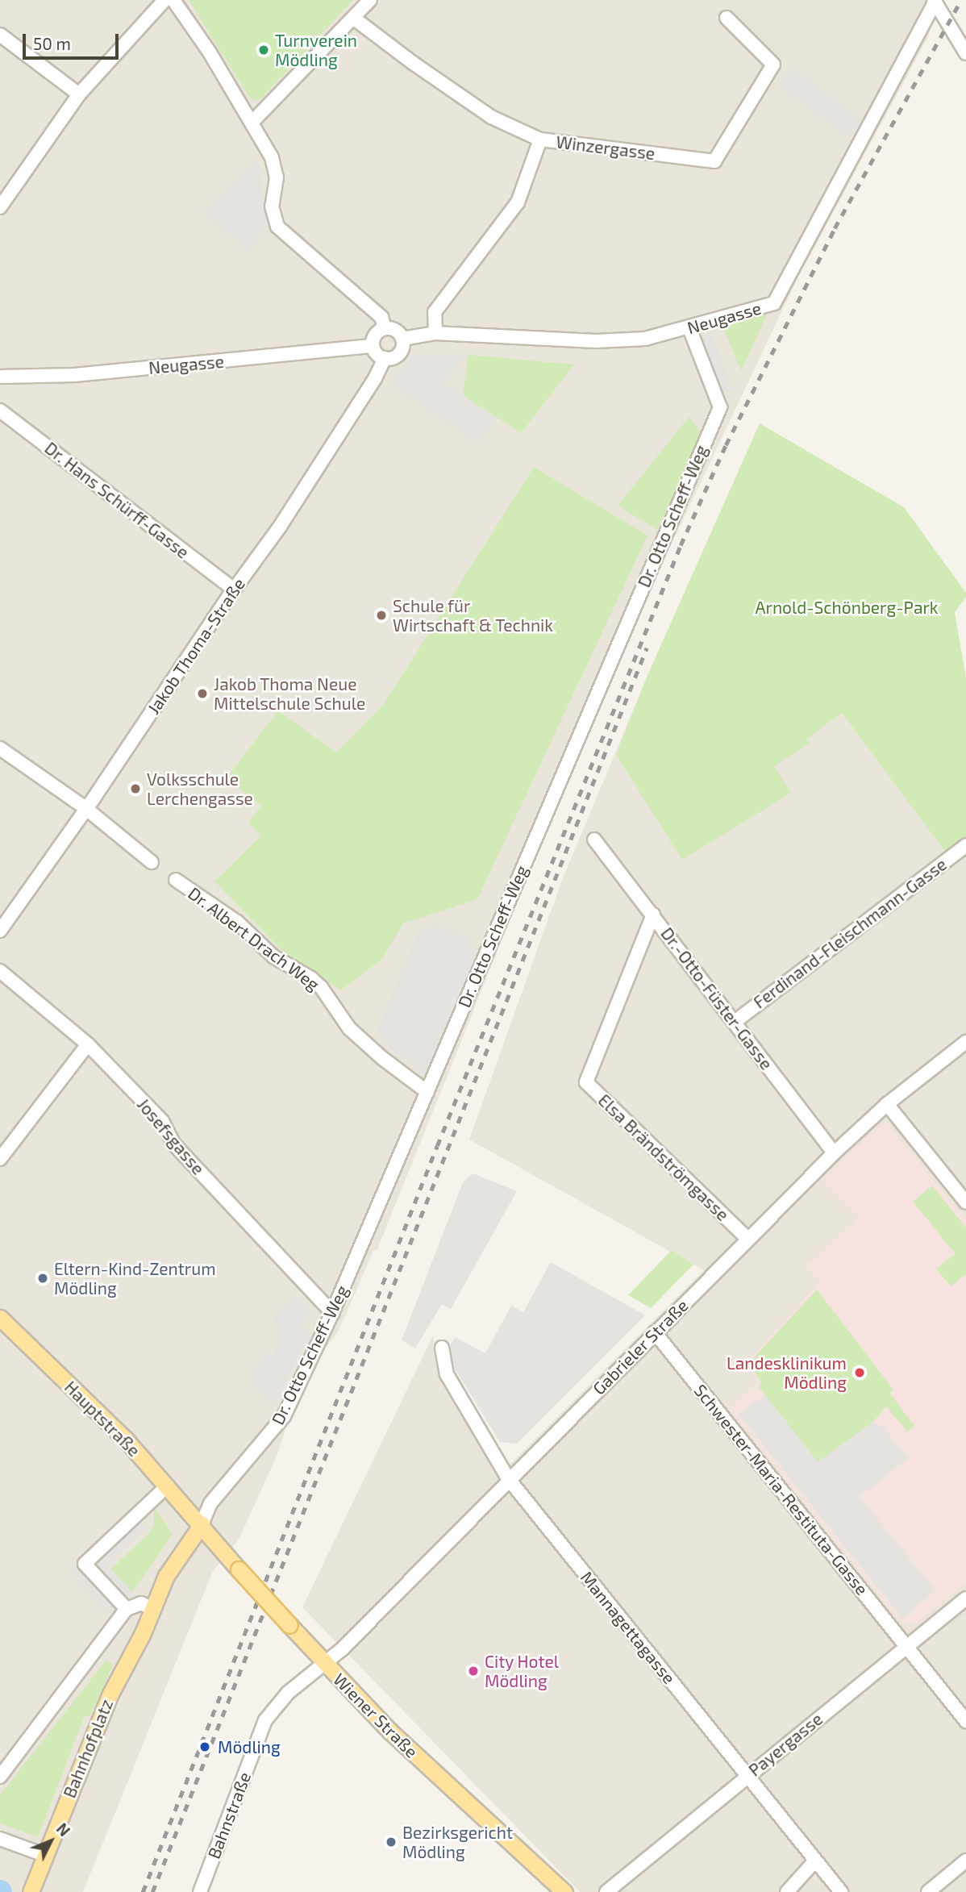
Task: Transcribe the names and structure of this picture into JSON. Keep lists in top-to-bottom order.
{
  "streets": {
    "main road": ["Hauptstraße", "Wiener Straße", "Bahnhofplatz"],
    "street": [
      "Winzergasse",
      "Neugasse",
      "Dr. Hans Schürff-Gasse",
      "Dr. Otto Scheff-Weg",
      "Jakob Thoma-Straße",
      "Ferdinand-Fleischmann-Gasse",
      "Dr. Albert Drach Weg",
      "Dr.-Otto-Füster-Gasse",
      "Josefsgasse",
      "Elsa Brändströmgasse",
      "Gabrieler Straße",
      "Schwester-Maria-Restituta-Gasse",
      "Mannagettagasse",
      "Payergasse",
      "Bahnstraße"
    ]
  },
  "crossings": [
    ["Neugasse", "Dr. Otto Scheff-Weg"],
    ["Neugasse", "Jakob Thoma-Straße"],
    ["Dr. Hans Schürff-Gasse", "Jakob Thoma-Straße"],
    ["Dr. Otto Scheff-Weg", "Dr. Albert Drach Weg"],
    ["Dr. Otto Scheff-Weg", "Josefsgasse"],
    ["Dr. Otto Scheff-Weg", "Hauptstraße"],
    ["Dr. Otto Scheff-Weg", "Wiener Straße"],
    ["Dr. Otto Scheff-Weg", "Bahnhofplatz"],
    ["Ferdinand-Fleischmann-Gasse", "Dr.-Otto-Füster-Gasse"],
    ["Dr.-Otto-Füster-Gasse", "Elsa Brändströmgasse"],
    ["Dr.-Otto-Füster-Gasse", "Gabrieler Straße"],
    ["Elsa Brändströmgasse", "Gabrieler Straße"],
    ["Gabrieler Straße", "Schwester-Maria-Restituta-Gasse"],
    ["Gabrieler Straße", "Mannagettagasse"],
    ["Gabrieler Straße", "Wiener Straße"],
    ["Gabrieler Straße", "Bahnstraße"],
    ["Hauptstraße", "Wiener Straße"],
    ["Hauptstraße", "Bahnhofplatz"],
    ["Schwester-Maria-Restituta-Gasse", "Payergasse"],
    ["Mannagettagasse", "Payergasse"],
    ["Wiener Straße", "Bahnhofplatz"],
    ["Wiener Straße", "Bahnstraße"]
  ],
  "parks": ["Arnold-Schönberg-Park"],
  "places": [
    "Turnverein Mödling",
    "Schule für Wirtschaft & Technik",
    "Jakob Thoma Neue Mittelschule Schule",
    "Volksschule Lerchengasse",
    "Eltern-Kind-Zentrum Mödling",
    "Landesklinikum Mödling",
    "City Hotel Mödling",
    "Mödling",
    "Bezirksgericht Mödling"
  ],
  "scale_bar": "50 m",
  "north": "top right"
}
